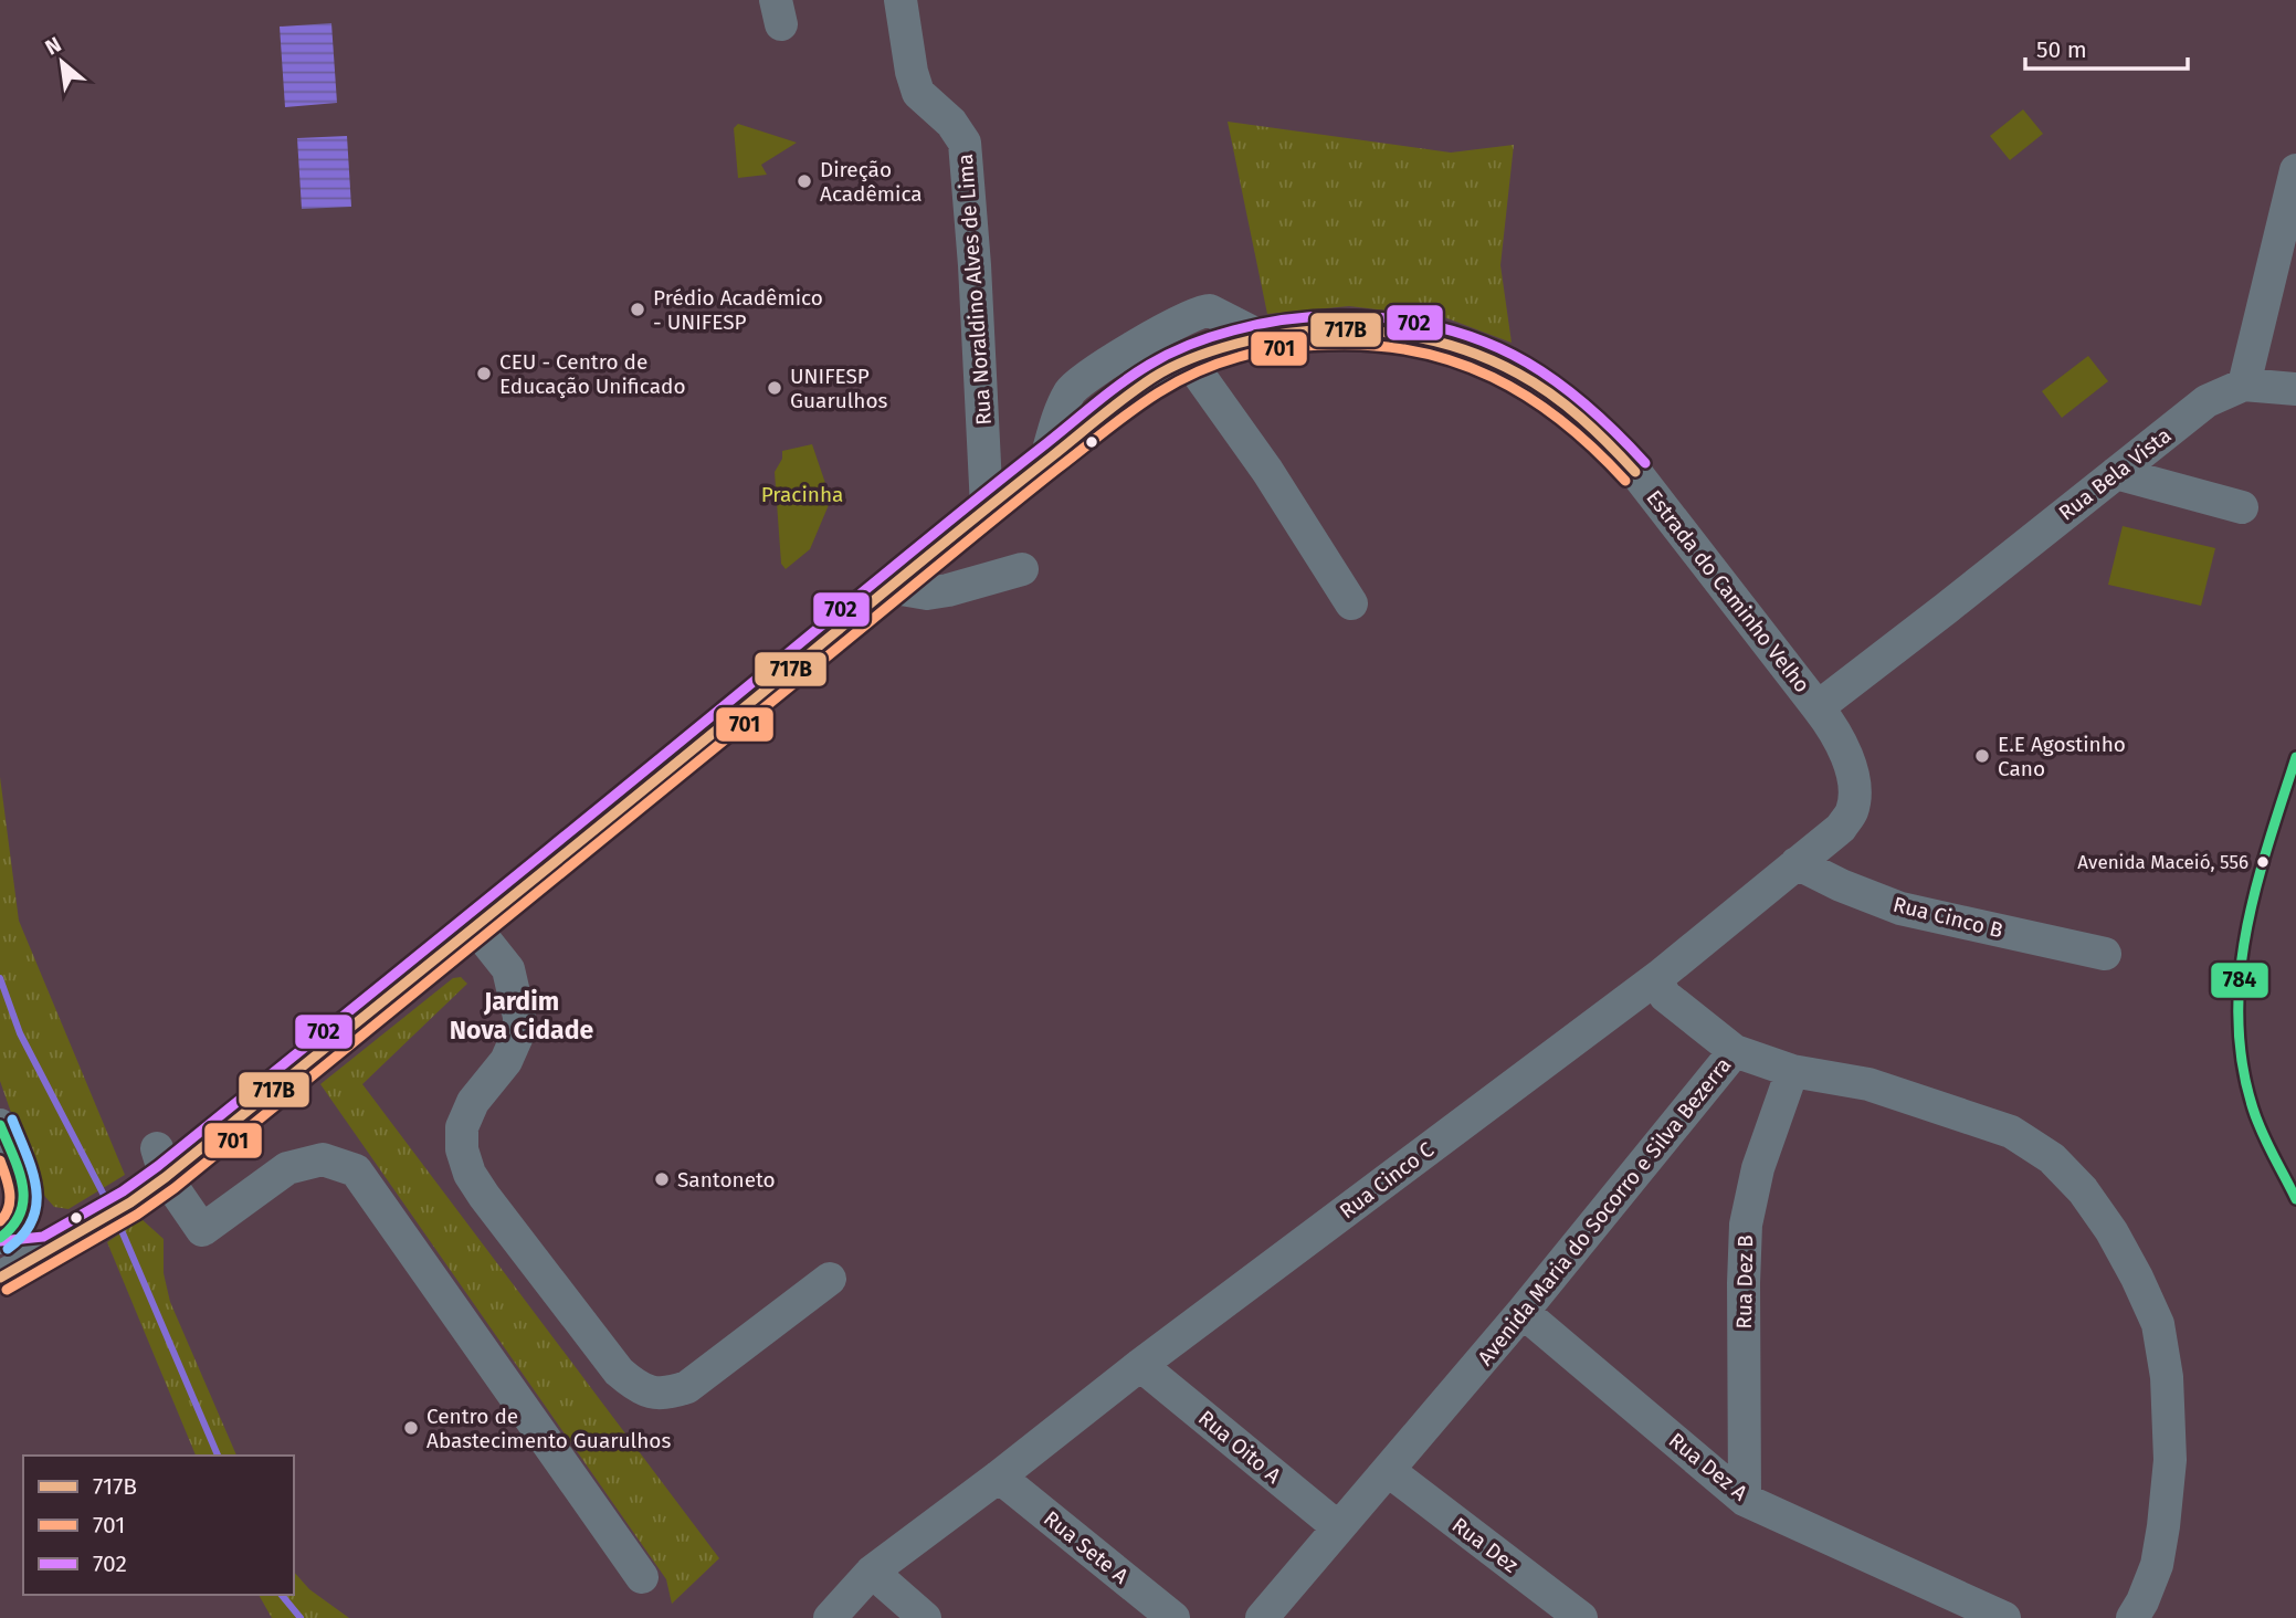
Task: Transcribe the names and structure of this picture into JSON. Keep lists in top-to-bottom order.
{
  "streets": {
    "street": [
      "Rua Noraldino Alves de Lima",
      "Rua Bela Vista",
      "Estrada do Caminho Velho",
      "Rua Cinco B",
      "Rua Cinco C",
      "Avenida Maria do Socorro e Silva Bezerra",
      "Rua Dez B",
      "Rua Oito A",
      "Rua Dez A",
      "Rua Dez",
      "Rua Sete A"
    ]
  },
  "crossings": [
    ["Rua Noraldino Alves de Lima", "Estrada do Caminho Velho"],
    ["Rua Bela Vista", "Estrada do Caminho Velho"],
    ["Rua Bela Vista", "Rua Cinco C"],
    ["Estrada do Caminho Velho", "Rua Cinco C"],
    ["Rua Cinco B", "Rua Cinco C"],
    ["Rua Cinco C", "Rua Oito A"],
    ["Rua Cinco C", "Rua Sete A"],
    ["Avenida Maria do Socorro e Silva Bezerra", "Rua Dez B"],
    ["Avenida Maria do Socorro e Silva Bezerra", "Rua Oito A"],
    ["Avenida Maria do Socorro e Silva Bezerra", "Rua Dez A"],
    ["Avenida Maria do Socorro e Silva Bezerra", "Rua Dez"],
    ["Rua Dez B", "Rua Dez A"]
  ],
  "districts": ["Jardim Nova Cidade"],
  "parks": ["Pracinha"],
  "places": [
    "Direção Acadêmica",
    "Prédio Acadêmico - UNIFESP",
    "CEU - Centro de Educação Unificado",
    "UNIFESP Guarulhos",
    "E.E Agostinho Cano",
    "Avenida Maceió, 556",
    "Santoneto",
    "Centro de Abastecimento Guarulhos"
  ],
  "lines": [
    "transit line 702",
    "transit line 717B",
    "transit line 701",
    "transit line 784"
  ],
  "legend": ["717B", "701", "702"],
  "scale_bar": "50 m",
  "north": "top left"
}
